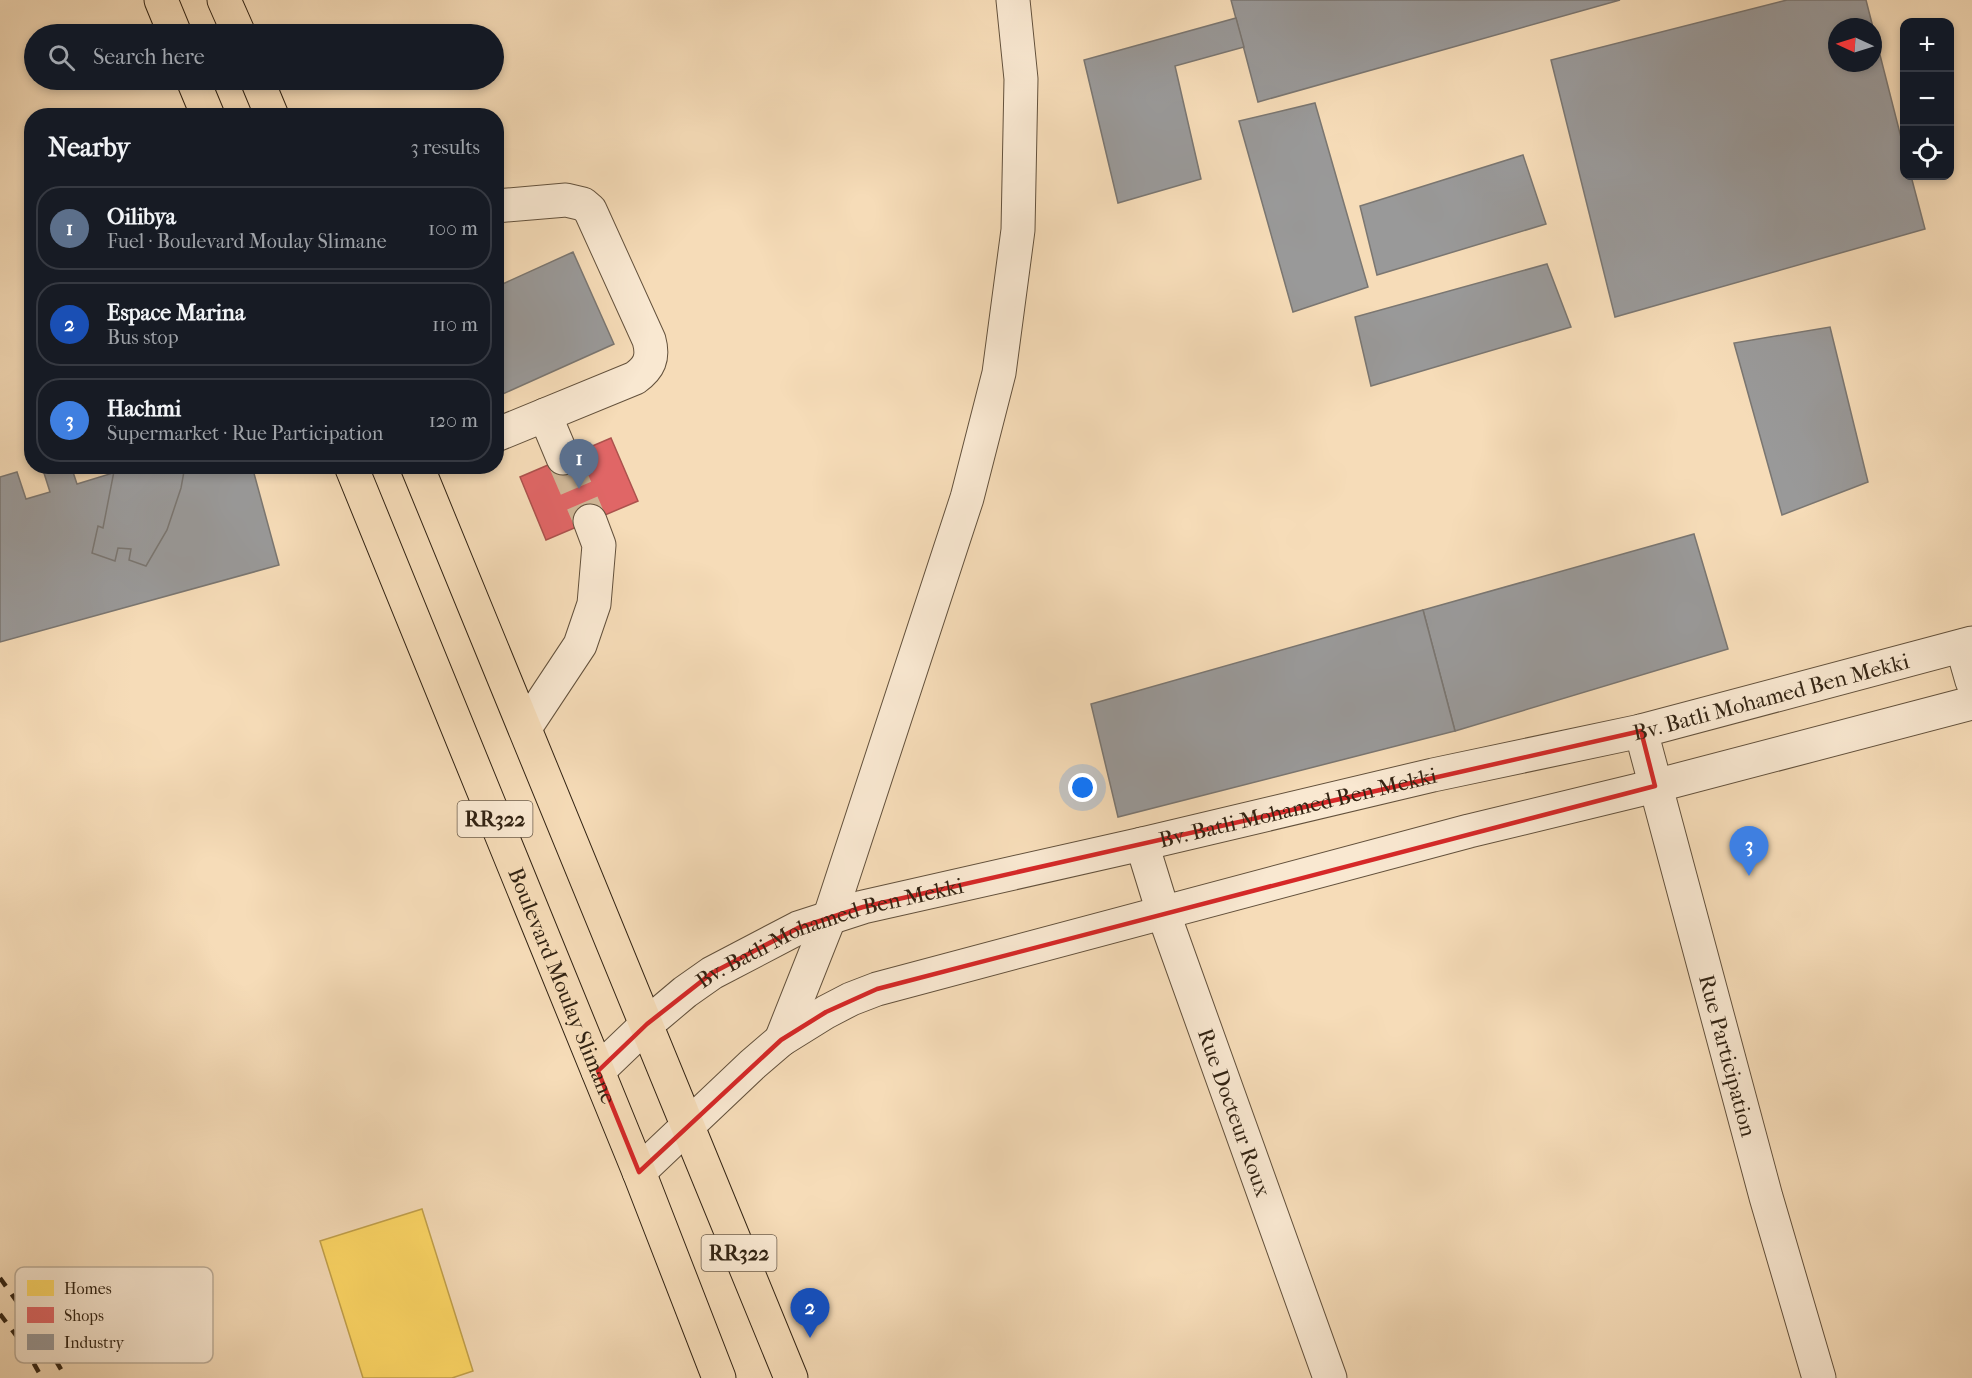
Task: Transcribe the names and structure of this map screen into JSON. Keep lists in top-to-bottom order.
{
  "streets": {
    "main road": ["RR322", "Boulevard Moulay Slimane"],
    "street": ["Bv. Batli Mohamed Ben Mekki", "Rue Participation", "Rue Docteur Roux"]
  },
  "crossings": [
    ["Bv. Batli Mohamed Ben Mekki", "RR322"],
    ["Bv. Batli Mohamed Ben Mekki", "Boulevard Moulay Slimane"],
    ["Bv. Batli Mohamed Ben Mekki", "Rue Participation"],
    ["Bv. Batli Mohamed Ben Mekki", "Rue Docteur Roux"],
    ["RR322", "Boulevard Moulay Slimane"]
  ],
  "legend": ["Homes", "Shops", "Industry"],
  "north": "left",
  "page": {
    "map_buttons": ["+", "−"],
    "search": "Search here",
    "heading": ["Nearby", "3 results"],
    "list": [
      {
        "mark": "1",
        "name": "Oilibya",
        "note": "Fuel · Boulevard Moulay Slimane",
        "value": "100 m"
      },
      {
        "mark": "2",
        "name": "Espace Marina",
        "note": "Bus stop",
        "value": "110 m"
      },
      {
        "mark": "3",
        "name": "Hachmi",
        "note": "Supermarket · Rue Participation",
        "value": "120 m"
      }
    ],
    "pins": ["1", "3", "2"]
  }
}
